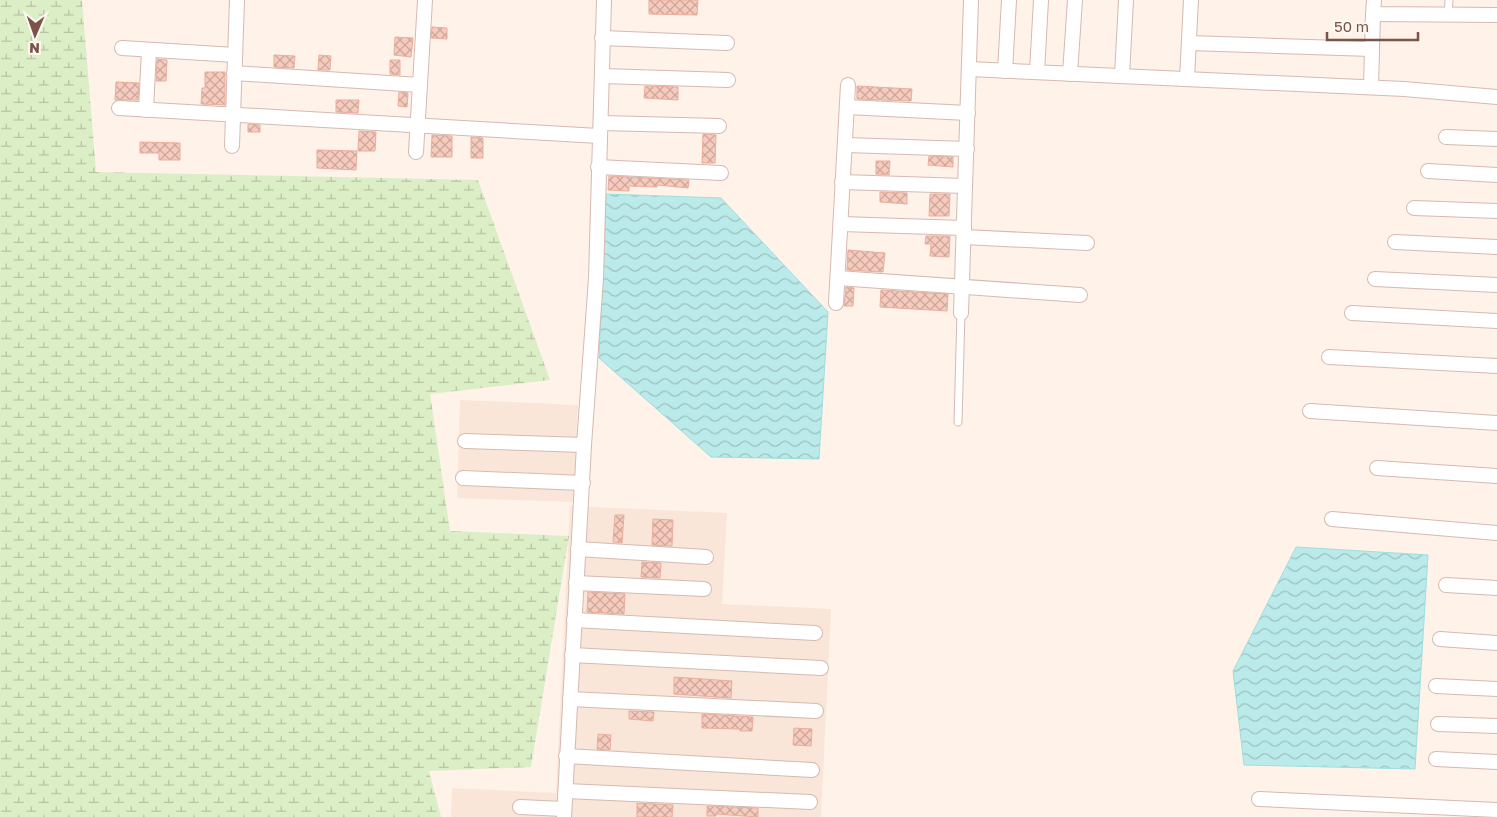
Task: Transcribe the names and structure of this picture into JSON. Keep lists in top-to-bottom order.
{
  "scale_bar": "50 m",
  "north": "bottom"
}
